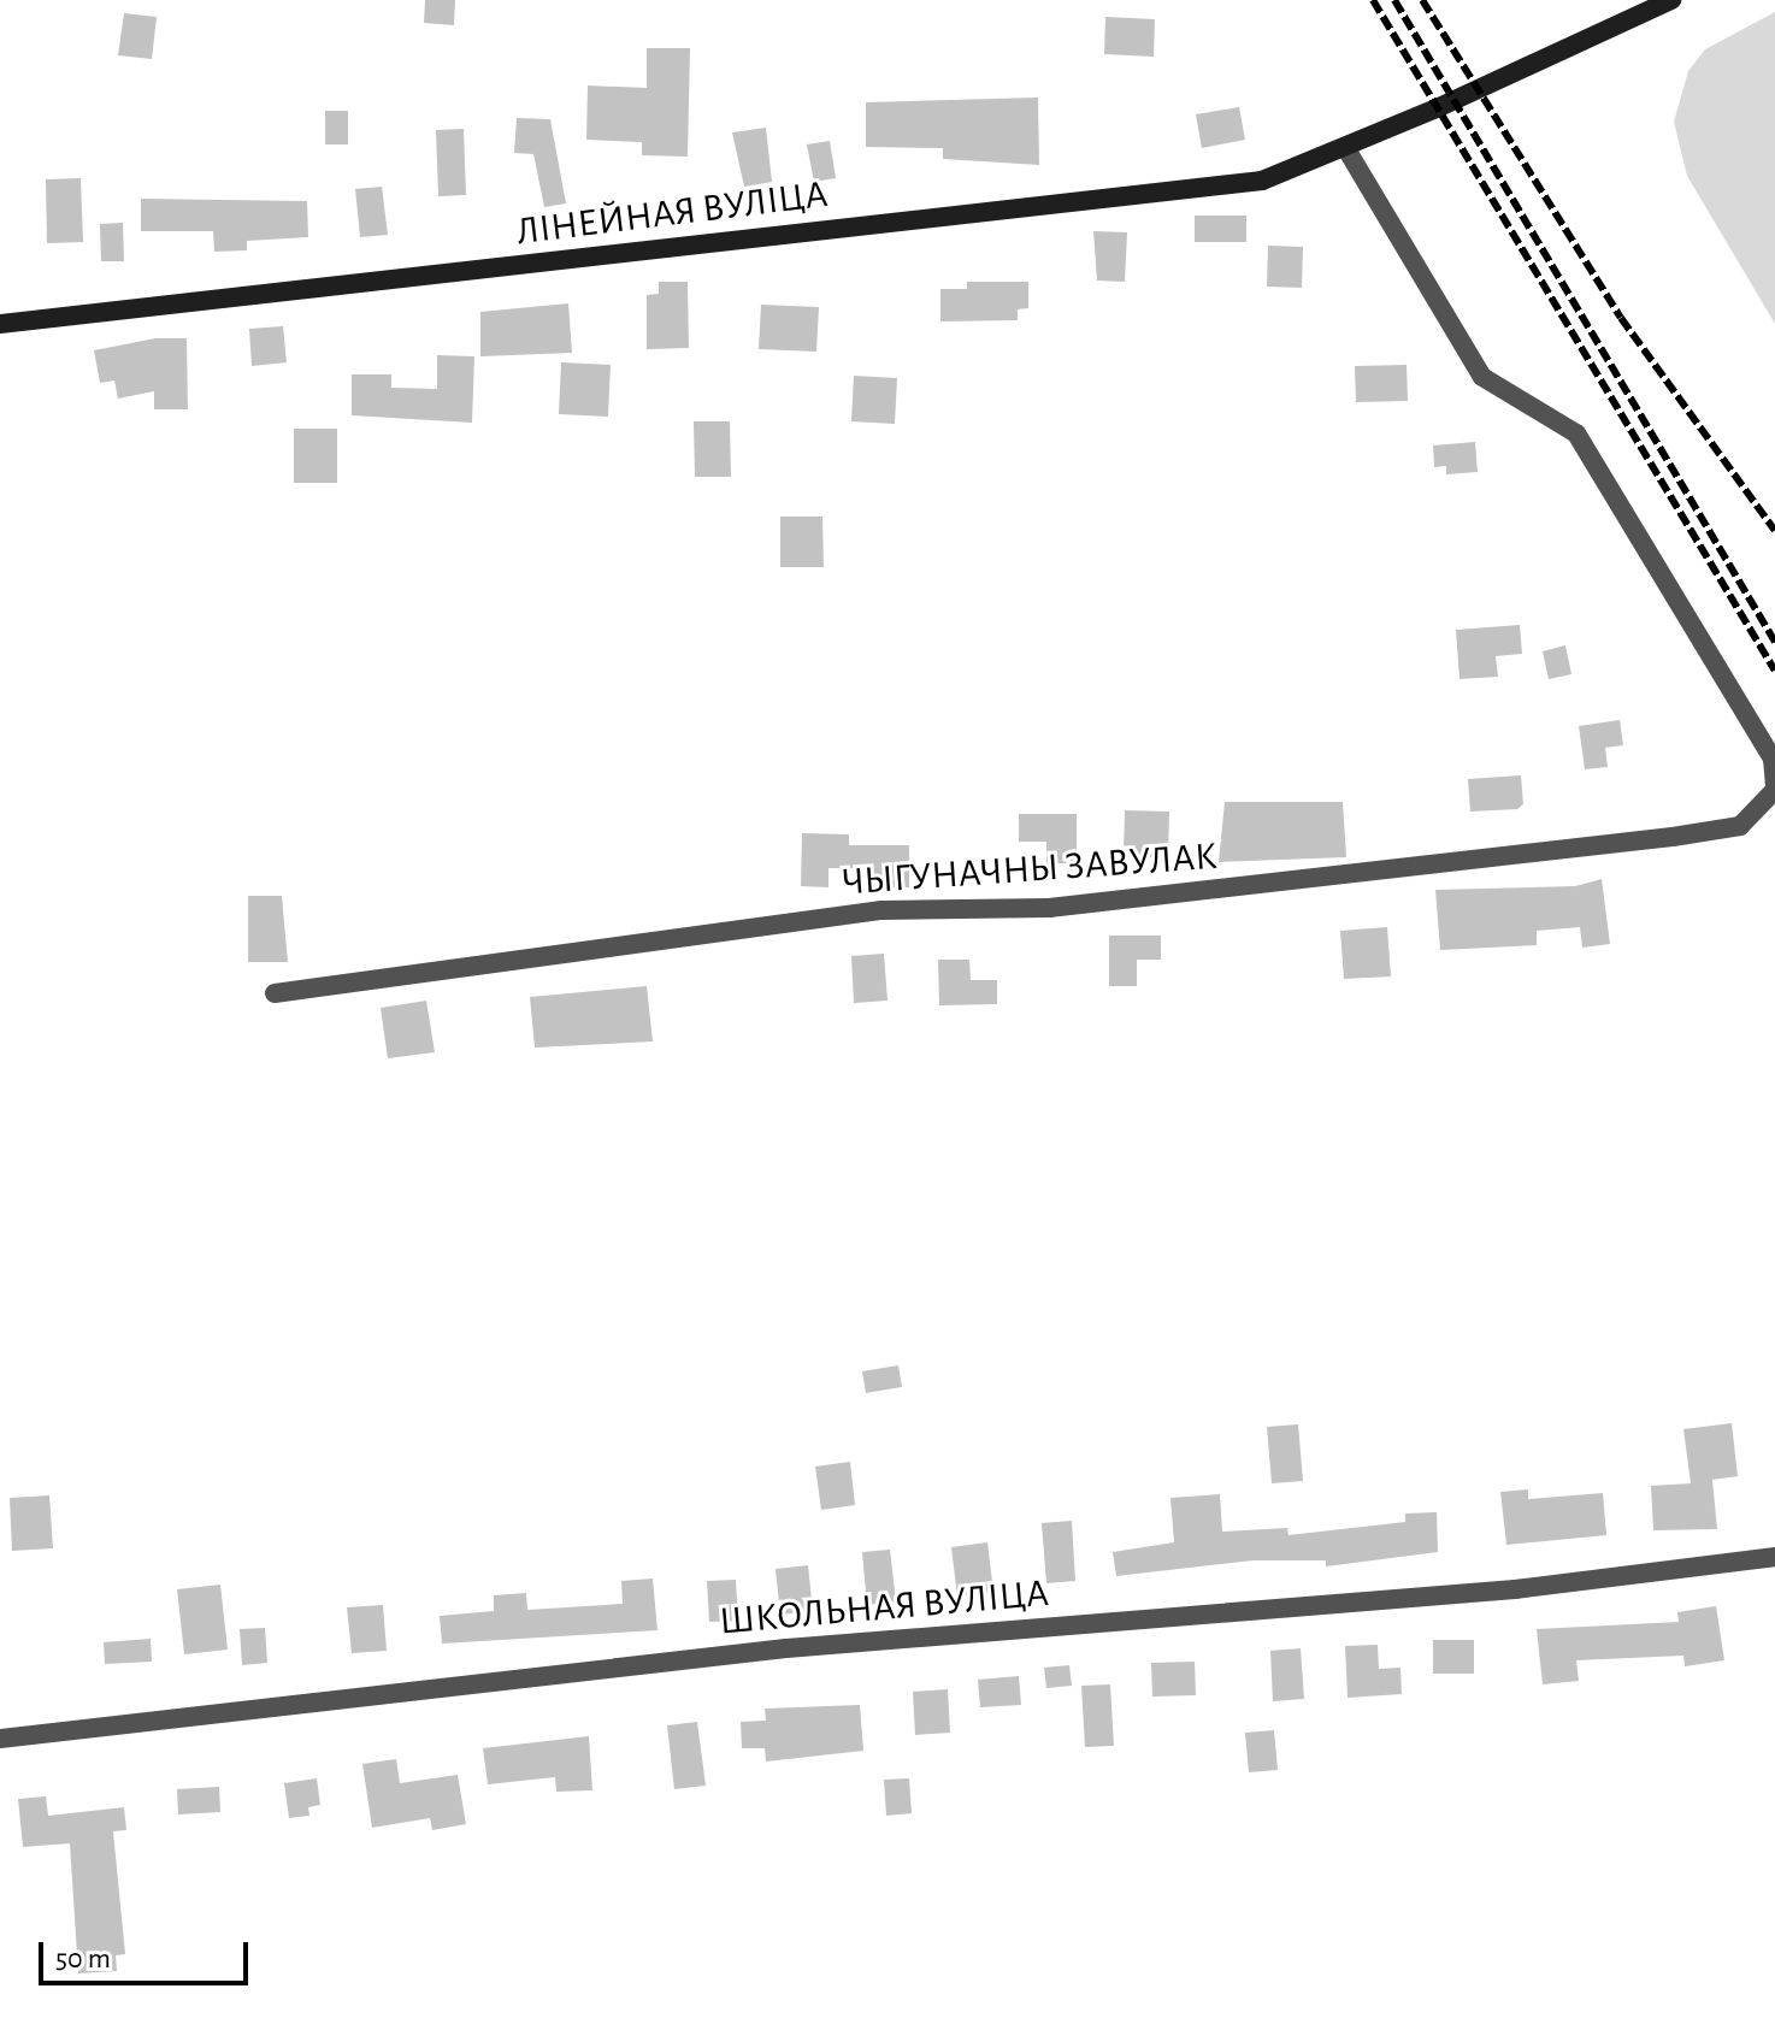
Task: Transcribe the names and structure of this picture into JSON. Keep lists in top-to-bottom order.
{
  "streets": {
    "street": ["ЛІНЕЙНАЯ ВУЛІЦА", "ЧЫГУНАЧНЫ ЗАВУЛАК", "ШКОЛЬНАЯ ВУЛІЦА"]
  },
  "crossings": [
    ["ЛІНЕЙНАЯ ВУЛІЦА", "ЧЫГУНАЧНЫ ЗАВУЛАК"]
  ],
  "scale_bar": "50 m"
}
